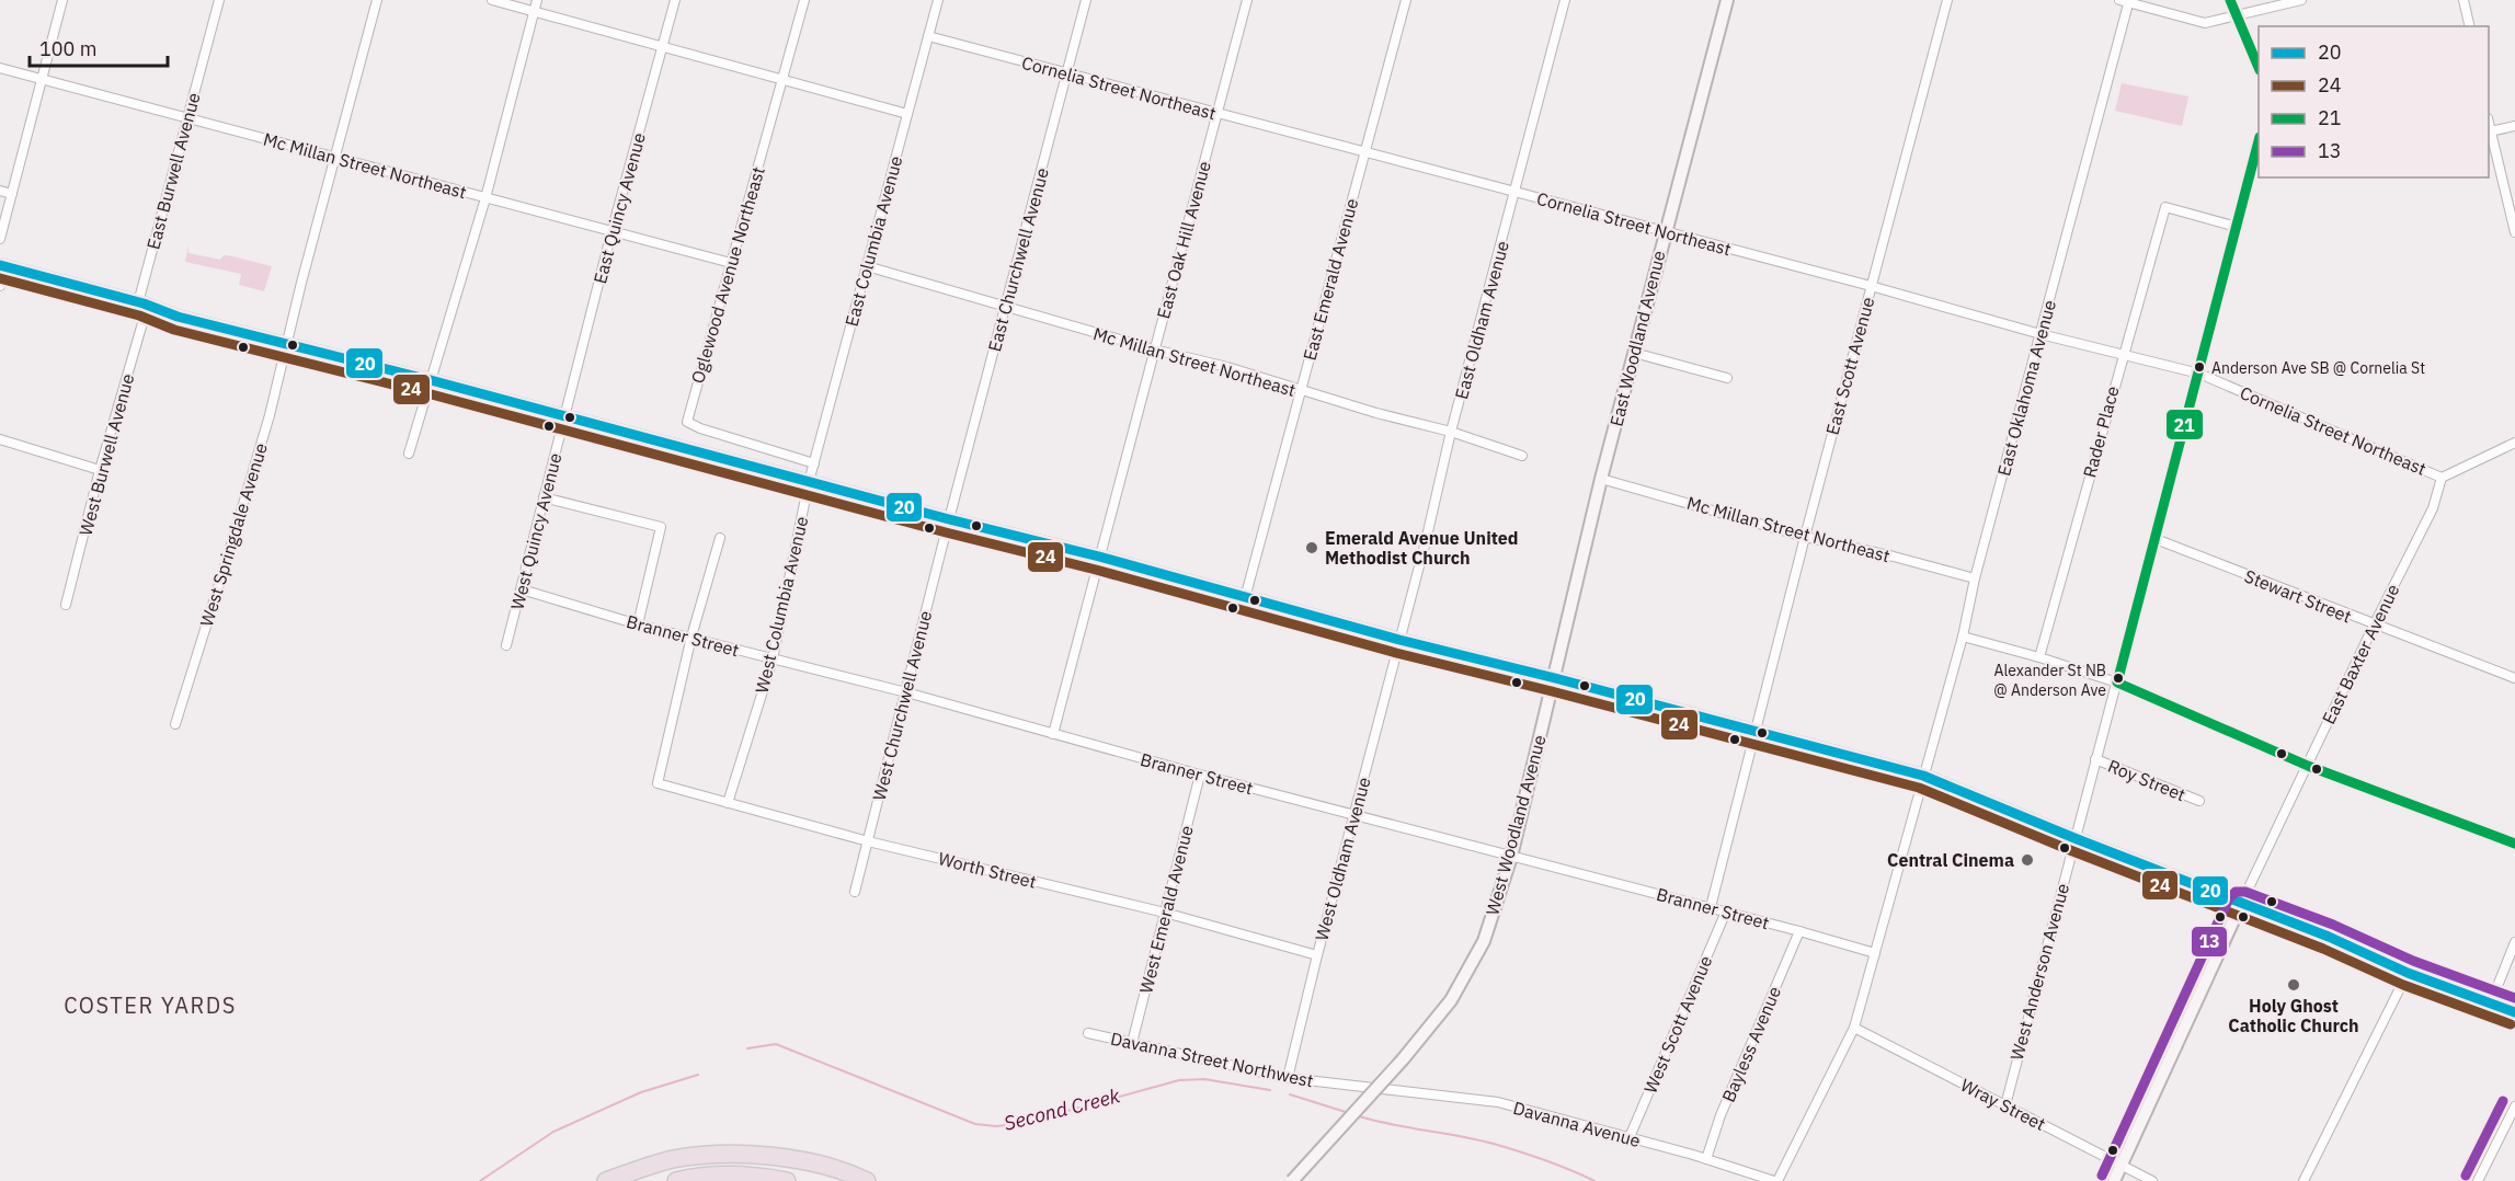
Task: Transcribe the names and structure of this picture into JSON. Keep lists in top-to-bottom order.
{
  "streets": {
    "main road": ["East Woodland Avenue", "West Woodland Avenue"],
    "street": [
      "Cornelia Street Northeast",
      "Mc Millan Street Northeast",
      "East Burwell Avenue",
      "East Quincy Avenue",
      "East Oak Hill Avenue",
      "East Columbia Avenue",
      "East Churchwell Avenue",
      "Oglewood Avenue Northeast",
      "East Emerald Avenue",
      "East Oldham Avenue",
      "East Scott Avenue",
      "East Oklahoma Avenue",
      "Rader Place",
      "West Burwell Avenue",
      "West Quincy Avenue",
      "West Springdale Avenue",
      "Stewart Street",
      "West Columbia Avenue",
      "Branner Street",
      "East Baxter Avenue",
      "West Churchwell Avenue",
      "Roy Street",
      "West Oldham Avenue",
      "Worth Street",
      "West Emerald Avenue",
      "West Anderson Avenue",
      "West Scott Avenue",
      "Bayless Avenue",
      "Davanna Street Northwest",
      "Wray Street",
      "Davanna Avenue"
    ]
  },
  "crossings": [
    ["Cornelia Street Northeast", "East Oak Hill Avenue"],
    ["Cornelia Street Northeast", "East Columbia Avenue"],
    ["Cornelia Street Northeast", "East Churchwell Avenue"],
    ["Cornelia Street Northeast", "East Emerald Avenue"],
    ["Cornelia Street Northeast", "East Oldham Avenue"],
    ["Cornelia Street Northeast", "East Woodland Avenue"],
    ["Cornelia Street Northeast", "East Scott Avenue"],
    ["Cornelia Street Northeast", "East Oklahoma Avenue"],
    ["Cornelia Street Northeast", "Rader Place"],
    ["Cornelia Street Northeast", "East Baxter Avenue"],
    ["Cornelia Street Northeast", "West Anderson Avenue"],
    ["Mc Millan Street Northeast", "East Burwell Avenue"],
    ["Mc Millan Street Northeast", "East Quincy Avenue"],
    ["Mc Millan Street Northeast", "East Oak Hill Avenue"],
    ["Mc Millan Street Northeast", "East Columbia Avenue"],
    ["Mc Millan Street Northeast", "East Churchwell Avenue"],
    ["Mc Millan Street Northeast", "Oglewood Avenue Northeast"],
    ["Mc Millan Street Northeast", "East Emerald Avenue"],
    ["Mc Millan Street Northeast", "East Oldham Avenue"],
    ["Mc Millan Street Northeast", "East Woodland Avenue"],
    ["Mc Millan Street Northeast", "East Scott Avenue"],
    ["Mc Millan Street Northeast", "East Oklahoma Avenue"],
    ["Mc Millan Street Northeast", "West Springdale Avenue"],
    ["East Burwell Avenue", "West Burwell Avenue"],
    ["East Quincy Avenue", "West Quincy Avenue"],
    ["East Oak Hill Avenue", "Branner Street"],
    ["East Columbia Avenue", "Oglewood Avenue Northeast"],
    ["East Columbia Avenue", "West Columbia Avenue"],
    ["East Churchwell Avenue", "West Churchwell Avenue"],
    ["East Oldham Avenue", "West Oldham Avenue"],
    ["East Woodland Avenue", "West Woodland Avenue"],
    ["East Oklahoma Avenue", "Branner Street"],
    ["East Oklahoma Avenue", "Wray Street"],
    ["East Oklahoma Avenue", "Davanna Avenue"],
    ["Rader Place", "West Anderson Avenue"],
    ["West Quincy Avenue", "Branner Street"],
    ["Stewart Street", "East Baxter Avenue"],
    ["Stewart Street", "West Anderson Avenue"],
    ["West Columbia Avenue", "Branner Street"],
    ["West Columbia Avenue", "Worth Street"],
    ["Branner Street", "West Churchwell Avenue"],
    ["Branner Street", "West Woodland Avenue"],
    ["Branner Street", "West Oldham Avenue"],
    ["Branner Street", "Worth Street"],
    ["Branner Street", "West Emerald Avenue"],
    ["Branner Street", "West Scott Avenue"],
    ["Branner Street", "Bayless Avenue"],
    ["West Churchwell Avenue", "Worth Street"],
    ["Roy Street", "West Anderson Avenue"],
    ["West Oldham Avenue", "Worth Street"],
    ["West Oldham Avenue", "Davanna Street Northwest"],
    ["Worth Street", "West Emerald Avenue"],
    ["West Emerald Avenue", "Davanna Street Northwest"],
    ["West Anderson Avenue", "Wray Street"],
    ["West Scott Avenue", "Davanna Avenue"],
    ["Bayless Avenue", "Davanna Avenue"],
    ["Davanna Street Northwest", "Davanna Avenue"]
  ],
  "districts": ["COSTER YARDS"],
  "water": ["Second Creek"],
  "places": [
    "Anderson Ave SB @ Cornelia St",
    "Emerald Avenue United Methodist Church",
    "Alexander St NB @ Anderson Ave",
    "Central Cinema",
    "Holy Ghost Catholic Church"
  ],
  "lines": [
    "transit line 21",
    "transit line 20",
    "transit line 24",
    "transit line 13"
  ],
  "legend": [
    "20",
    "24",
    "21",
    "13"
  ],
  "scale_bar": "100 m"
}
